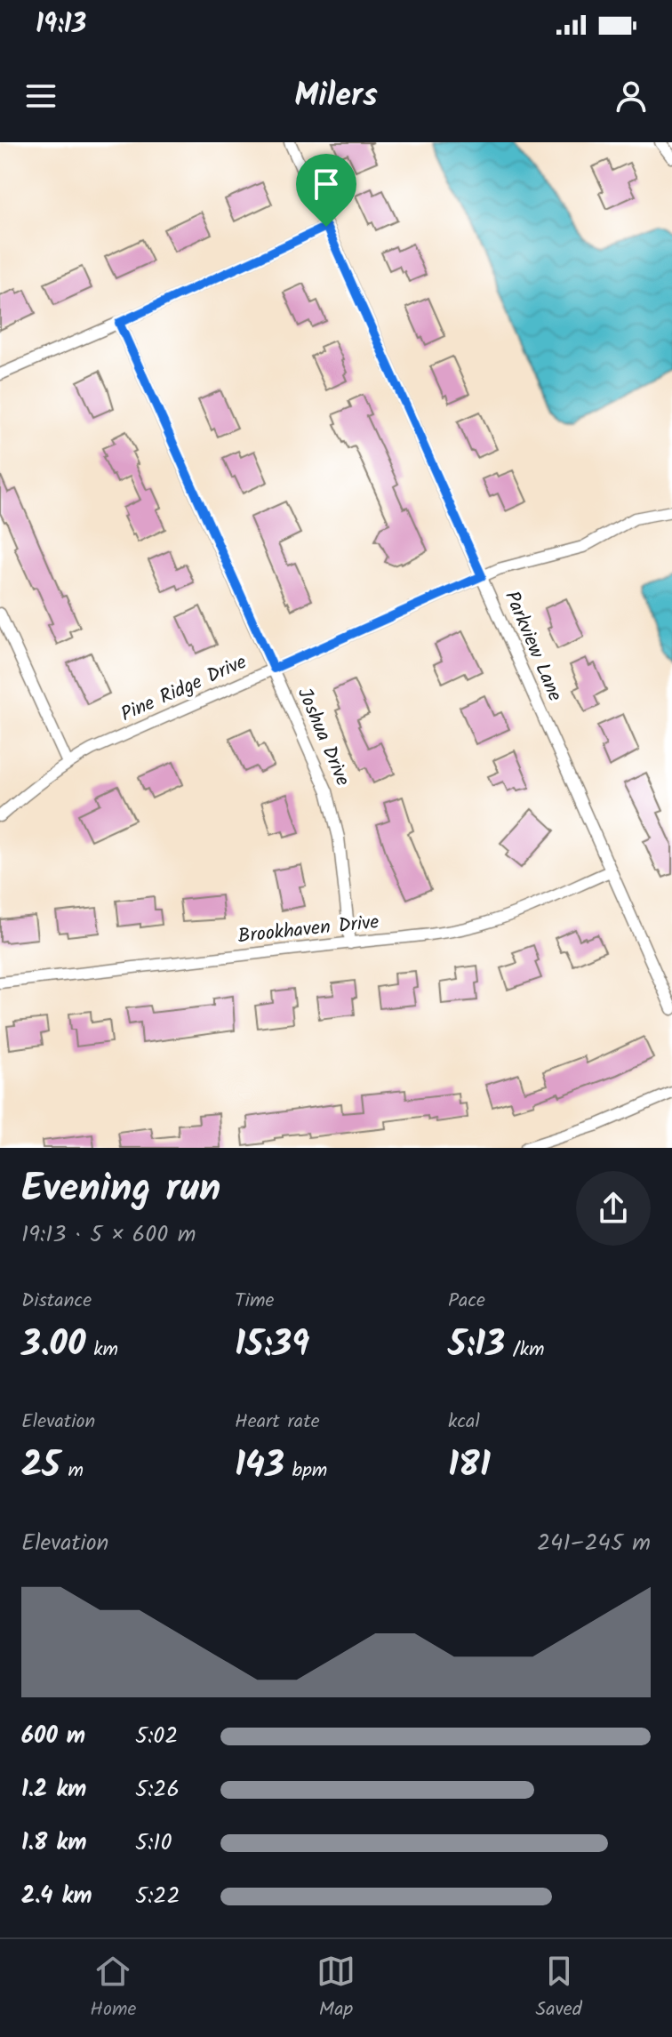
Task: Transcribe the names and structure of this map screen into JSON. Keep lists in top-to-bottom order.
{
  "streets": {
    "street": [
      "Parkview Lane",
      "Pine Ridge Drive",
      "Joshua Drive",
      "Brookhaven Drive"
    ]
  },
  "crossings": [
    ["Parkview Lane", "Pine Ridge Drive"],
    ["Parkview Lane", "Brookhaven Drive"],
    ["Pine Ridge Drive", "Joshua Drive"],
    ["Joshua Drive", "Brookhaven Drive"]
  ],
  "page": {
    "status": "19:13",
    "header": "Milers",
    "heading": ["Evening run", "19:13 · 5 × 600 m"],
    "stats": [
      ["Distance", "3.00 km"],
      ["Time", "15:39"],
      ["Pace", "5:13 /km"],
      ["Elevation", "25 m"],
      ["Heart rate", "143 bpm"],
      ["kcal", "181"]
    ],
    "chart": ["Elevation", "241–245 m"],
    "list": [
      {
        "name": "600 m",
        "note": "5:02"
      },
      {
        "name": "1.2 km",
        "note": "5:26"
      },
      {
        "name": "1.8 km",
        "note": "5:10"
      },
      {
        "name": "2.4 km",
        "note": "5:22"
      }
    ],
    "tabs": ["Home", "Map", "Saved"]
  }
}
